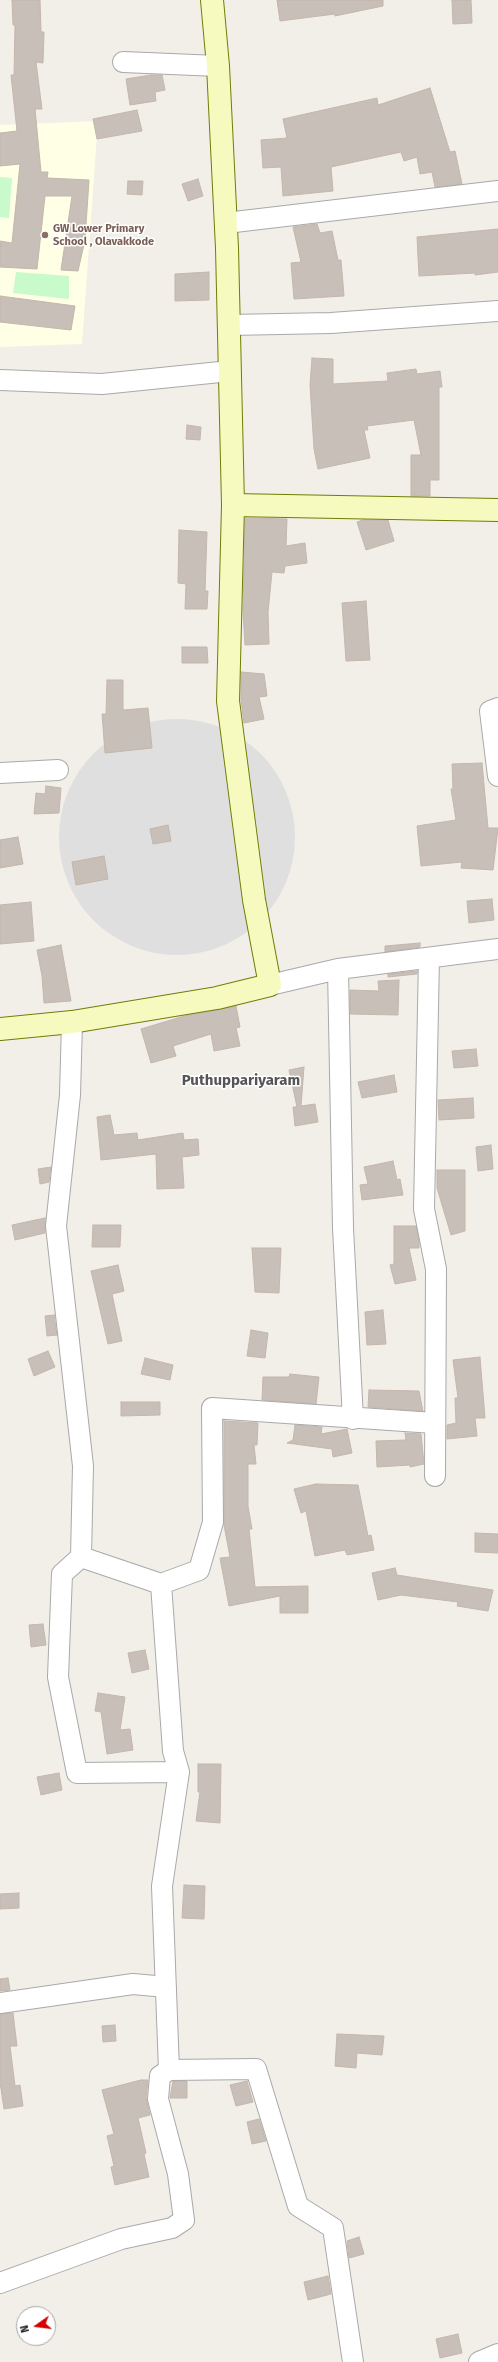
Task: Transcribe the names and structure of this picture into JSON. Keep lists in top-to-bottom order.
{
  "districts": ["Puthuppariyaram"],
  "places": ["GW Lower Primary School , Olavakkode"],
  "north": "left"
}
